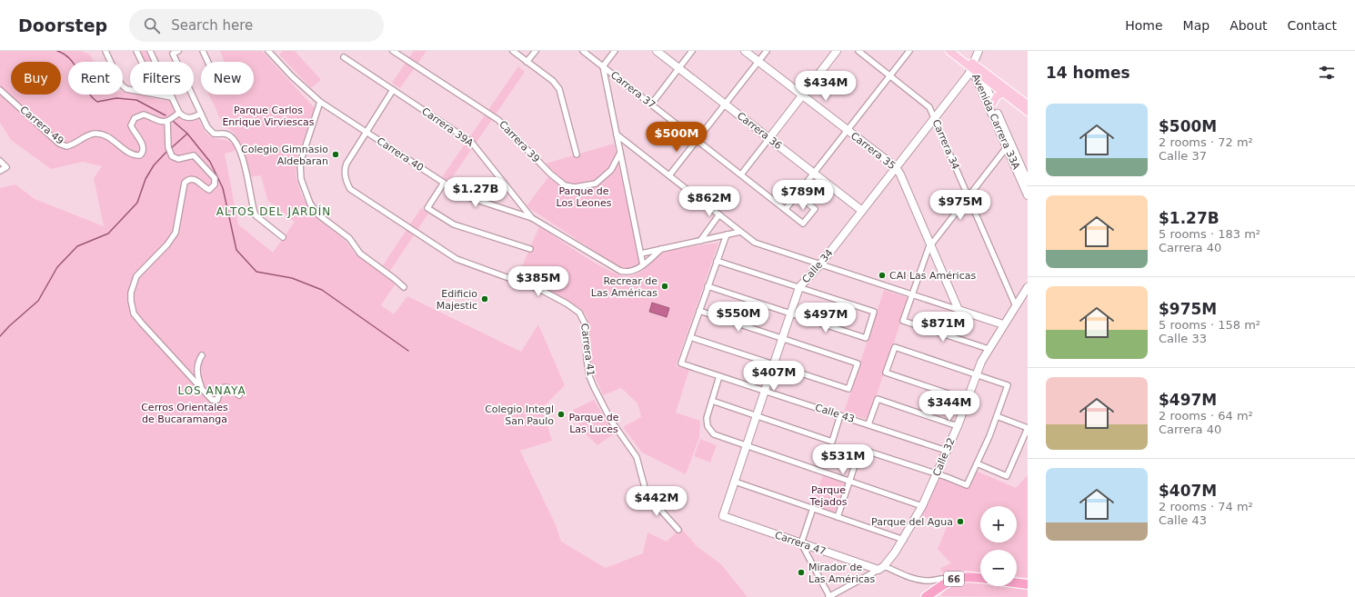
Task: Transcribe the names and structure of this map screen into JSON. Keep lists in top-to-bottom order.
{
  "streets": {
    "highway": ["66"],
    "street": [
      "Carrera 37",
      "Avenida Carrera 33A",
      "Carrera 49",
      "Carrera 39A",
      "Carrera 36",
      "Carrera 39",
      "Carrera 34",
      "Carrera 35",
      "Carrera 40",
      "Calle 34",
      "Carrera 41",
      "Calle 43",
      "Calle 32",
      "Carrera 47"
    ]
  },
  "crossings": [
    ["Avenida Carrera 33A", "Calle 34"],
    ["Carrera 39A", "Carrera 40"],
    ["Carrera 36", "Calle 34"],
    ["Carrera 34", "Calle 34"],
    ["Carrera 34", "Calle 32"],
    ["Carrera 35", "Calle 34"],
    ["Carrera 40", "Carrera 41"],
    ["Calle 34", "Calle 43"],
    ["Calle 34", "Carrera 47"],
    ["Calle 43", "Calle 32"],
    ["Calle 32", "Carrera 47"],
    ["Carrera 47", "66"]
  ],
  "districts": ["ALTOS DEL JARDÍN", "LOS ANAYA"],
  "parks": [
    "Parque Carlos Enrique Virviescas",
    "Parque de Los Leones",
    "Cerros Orientales de Bucaramanga",
    "Parque de Las Luces",
    "Parque Tejados"
  ],
  "places": [
    "Colegio Gimnasio Aldebaran",
    "CAI Las Américas",
    "Recrear de Las Américas",
    "Edificio Majestic",
    "Colegio Integl San Paulo",
    "Parque del Agua",
    "Mirador de Las Américas"
  ],
  "page": {
    "header": "Doorstep",
    "search": "Search here",
    "nav": [
      "Home",
      "Map",
      "About",
      "Contact"
    ],
    "heading": "14 homes",
    "chip": [
      "Buy",
      "Rent",
      "Filters",
      "New"
    ],
    "price": [
      "$434M",
      "$500M",
      "$1.27B",
      "$789M",
      "$862M",
      "$975M",
      "$385M",
      "$550M",
      "$497M",
      "$871M",
      "$407M",
      "$344M",
      "$531M",
      "$442M"
    ],
    "list": [
      {
        "name": "$500M",
        "note": "2 rooms · 72 m² · Calle 37"
      },
      {
        "name": "$1.27B",
        "note": "5 rooms · 183 m² · Carrera 40"
      },
      {
        "name": "$975M",
        "note": "5 rooms · 158 m² · Calle 33"
      },
      {
        "name": "$497M",
        "note": "2 rooms · 64 m² · Carrera 40"
      },
      {
        "name": "$407M",
        "note": "2 rooms · 74 m² · Calle 43"
      }
    ],
    "map_buttons": ["+", "−"]
  }
}
